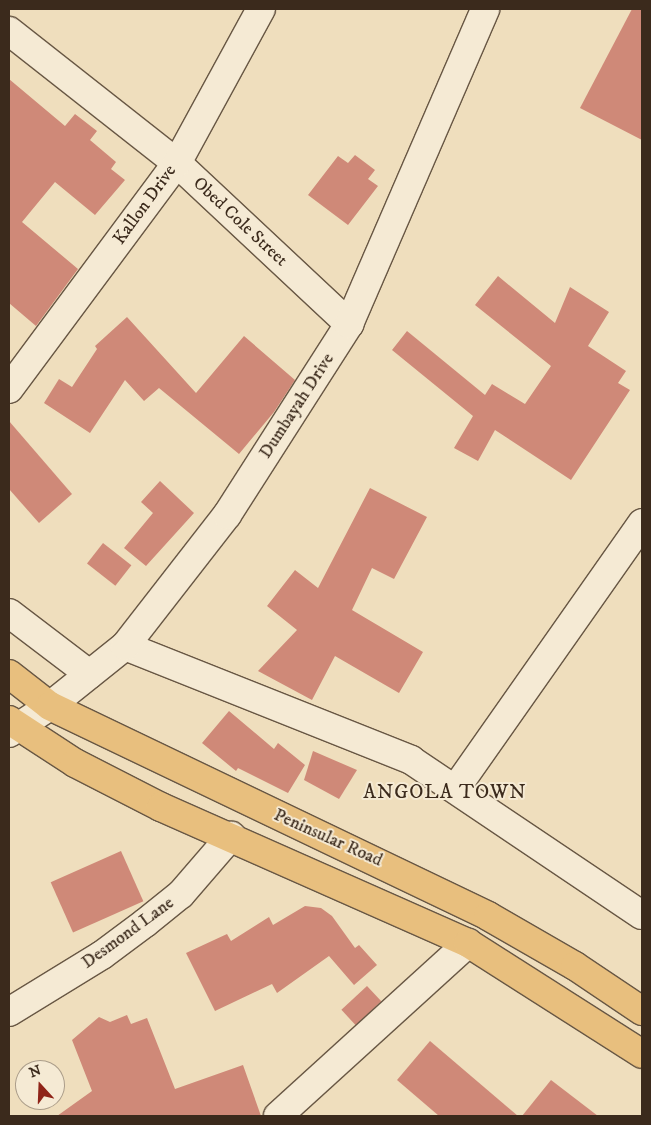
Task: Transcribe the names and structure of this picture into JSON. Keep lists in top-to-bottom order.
{
  "streets": {
    "main road": ["Peninsular Road"],
    "street": [
      "Kallon Drive",
      "Obed Cole Street",
      "Dumbayah Drive",
      "Desmond Lane"
    ]
  },
  "crossings": [
    ["Kallon Drive", "Obed Cole Street"],
    ["Obed Cole Street", "Dumbayah Drive"],
    ["Dumbayah Drive", "Peninsular Road"],
    ["Peninsular Road", "Desmond Lane"]
  ],
  "districts": ["ANGOLA TOWN"],
  "north": "top"
}
